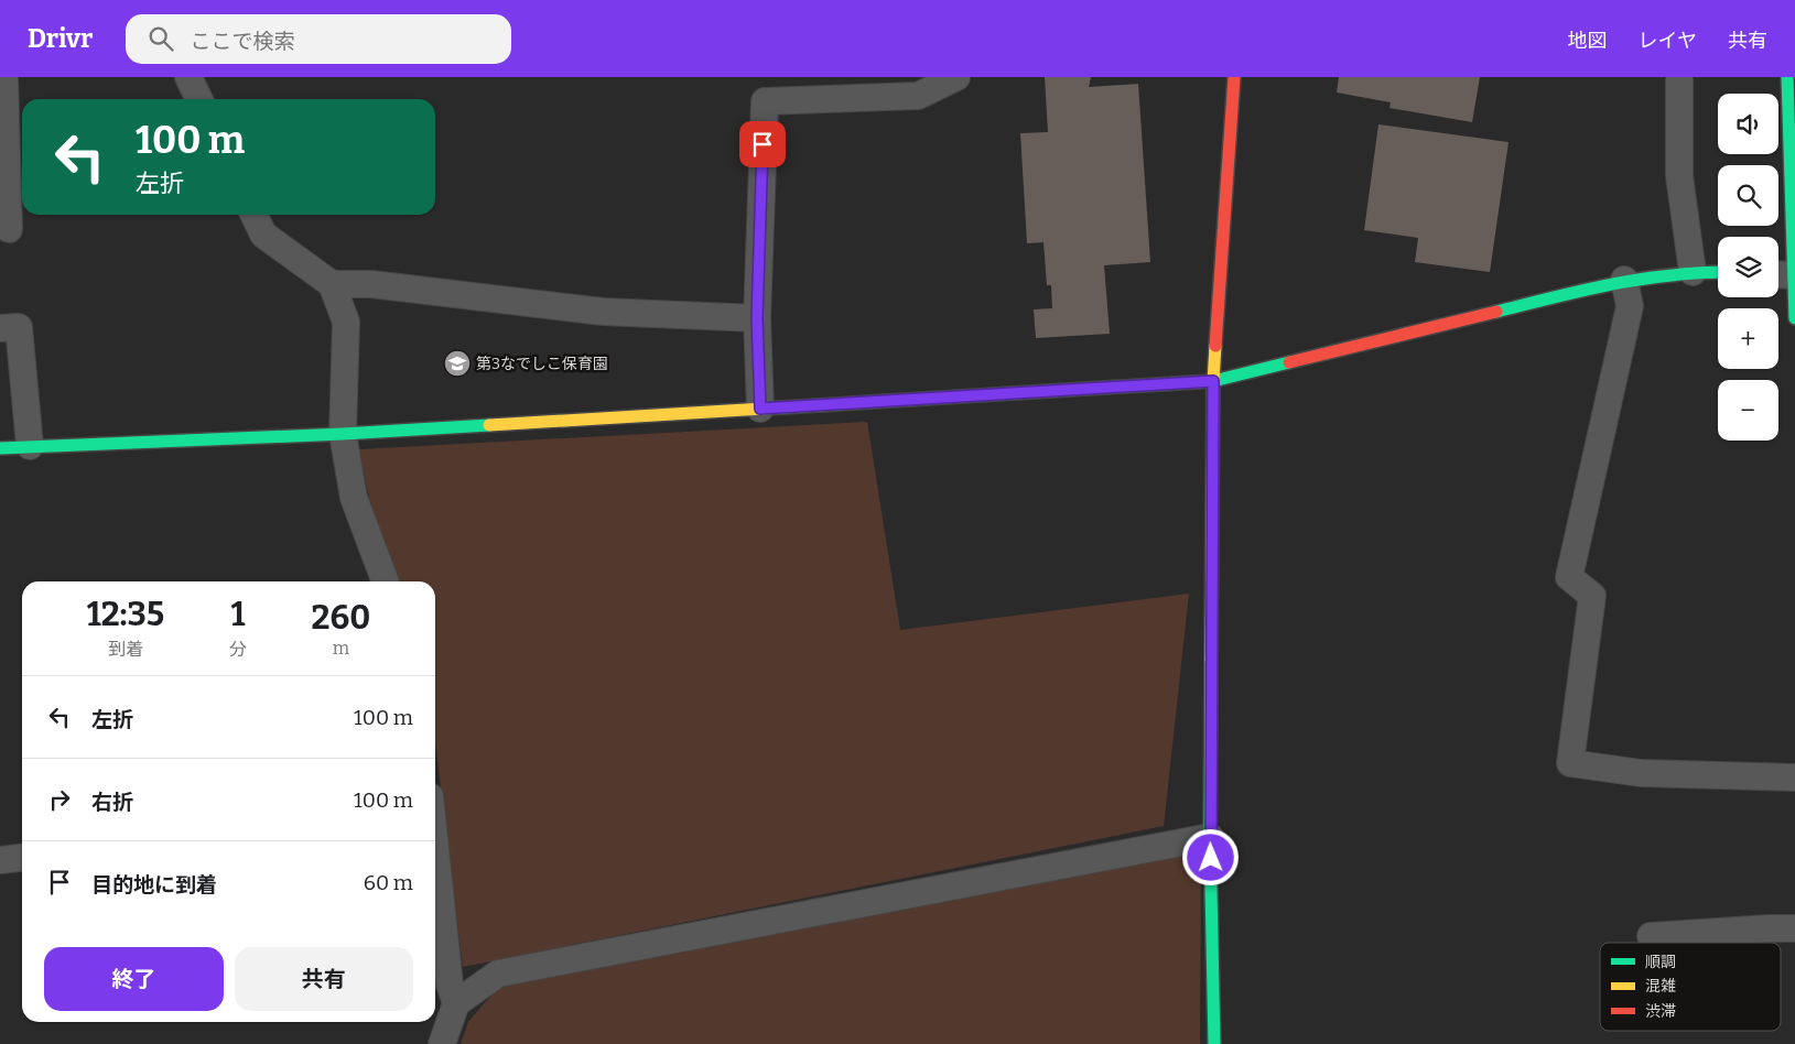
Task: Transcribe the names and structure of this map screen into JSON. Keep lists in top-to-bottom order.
{
  "places": {
    "school or university": ["第3なでしこ保育園"]
  },
  "legend": ["順調", "混雑", "渋滞"],
  "page": {
    "header": "Drivr",
    "search": "ここで検索",
    "nav": ["地図", "レイヤ", "共有"],
    "map_buttons": ["+", "−"],
    "turn": ["100 m", "左折"],
    "eta": [
      "12:35",
      "到着",
      "1",
      "分",
      "260",
      "m"
    ],
    "list": [
      {
        "name": "左折",
        "value": "100 m"
      },
      {
        "name": "右折",
        "value": "100 m"
      },
      {
        "name": "目的地に到着",
        "value": "60 m"
      }
    ],
    "buttons": ["終了", "共有"]
  }
}
